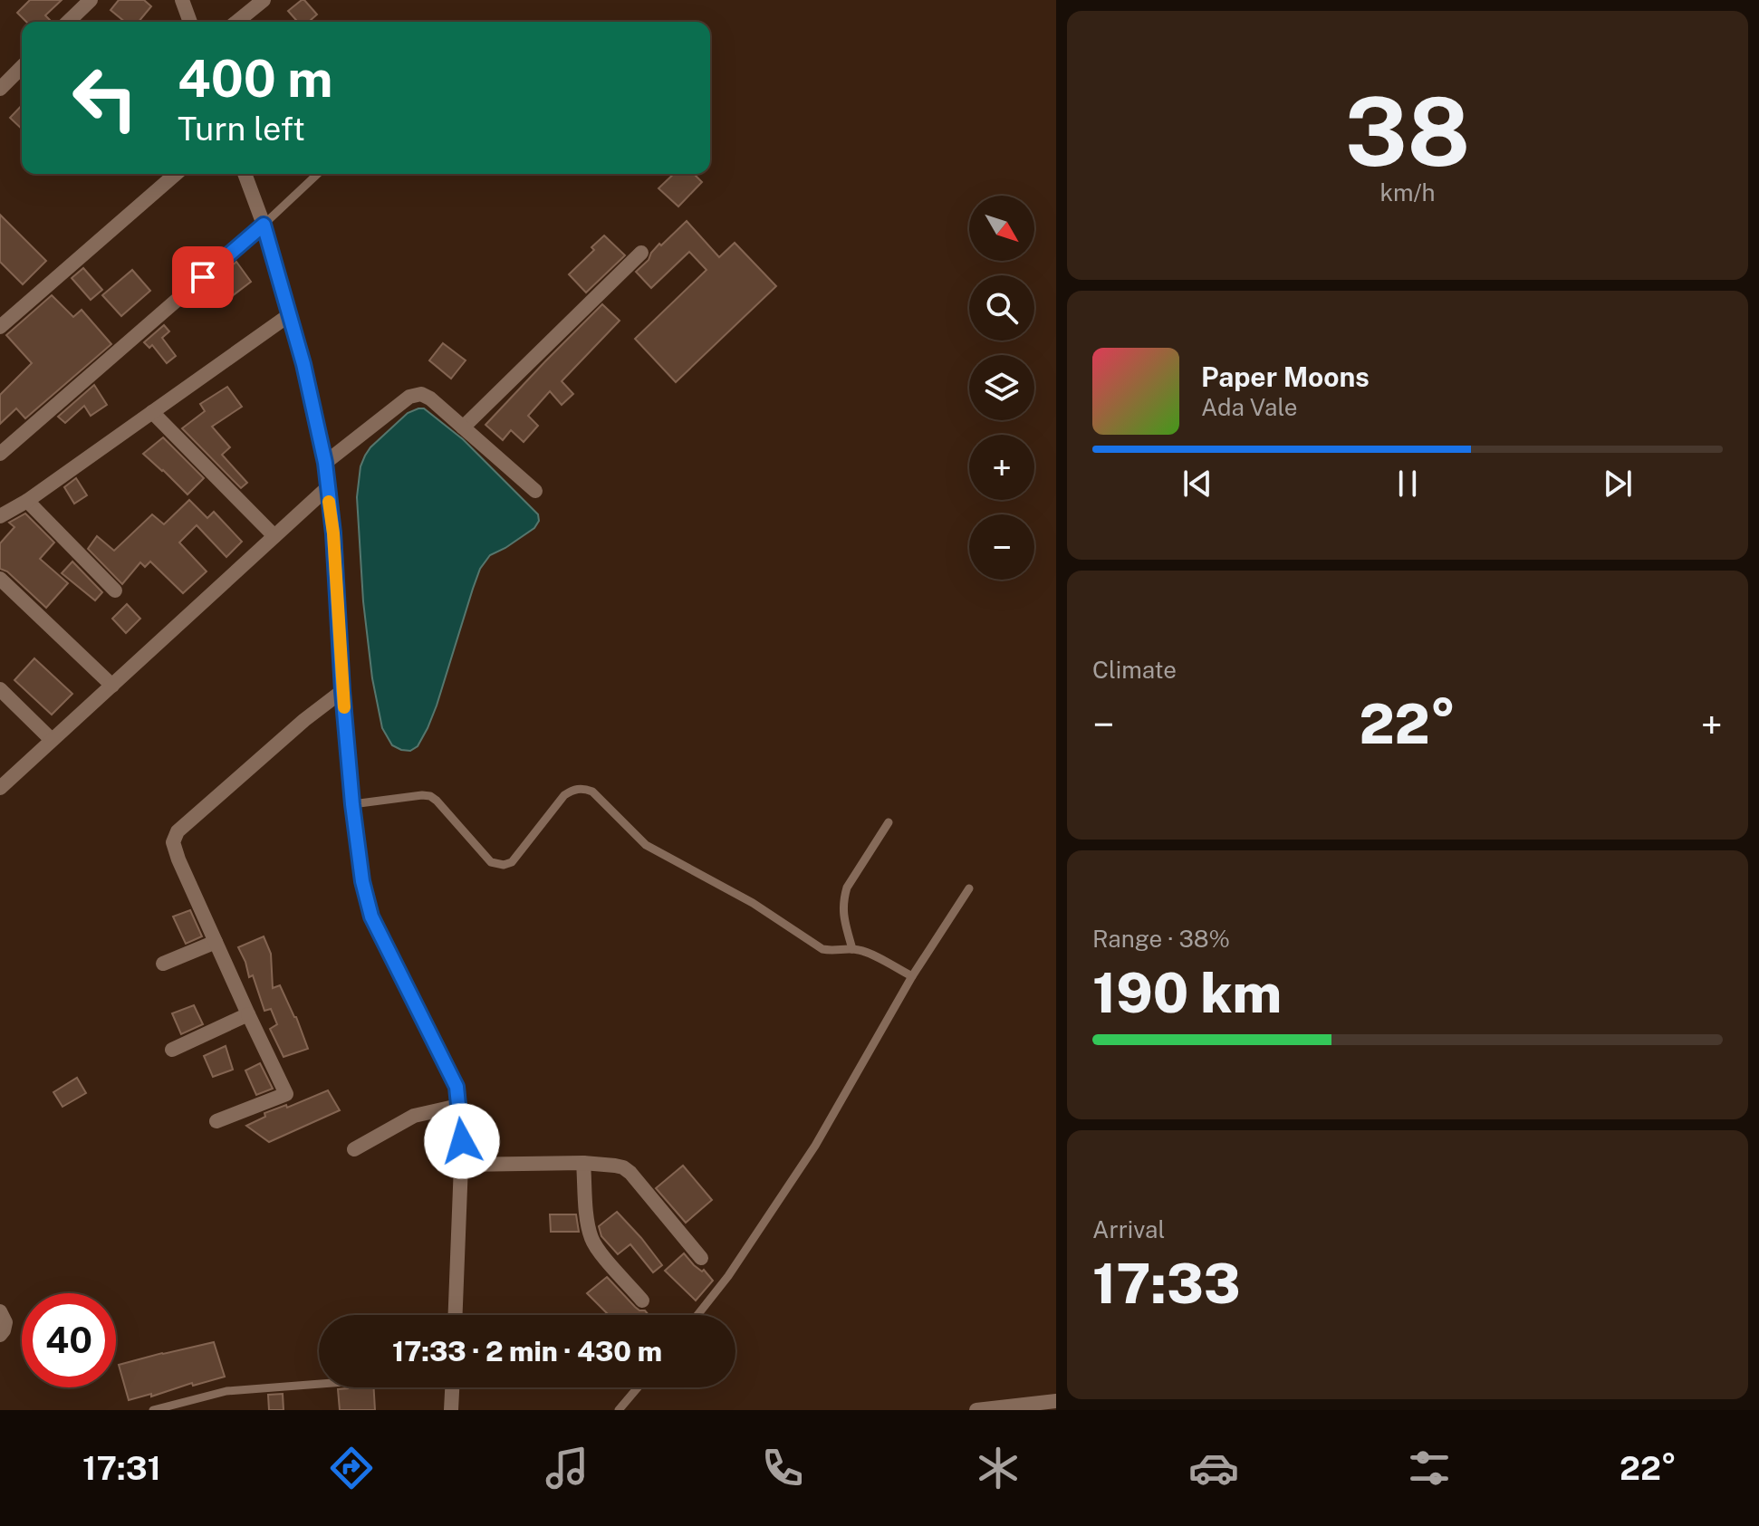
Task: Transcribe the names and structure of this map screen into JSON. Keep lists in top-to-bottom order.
{
  "north": "bottom right",
  "page": {
    "tile": [
      ["38", "km/h"],
      "Climate",
      ["Range · 38%", "190 km"],
      ["Arrival", "17:33"]
    ],
    "turn": ["400 m", "Turn left"],
    "map_buttons": ["+", "−"],
    "song": ["Paper Moons", "Ada Vale"],
    "heat": ["−", "22°", "+"],
    "limit": "40",
    "trip": "17:33 · 2 min · 430 m",
    "tabs": ["17:31", "22°"]
  }
}
